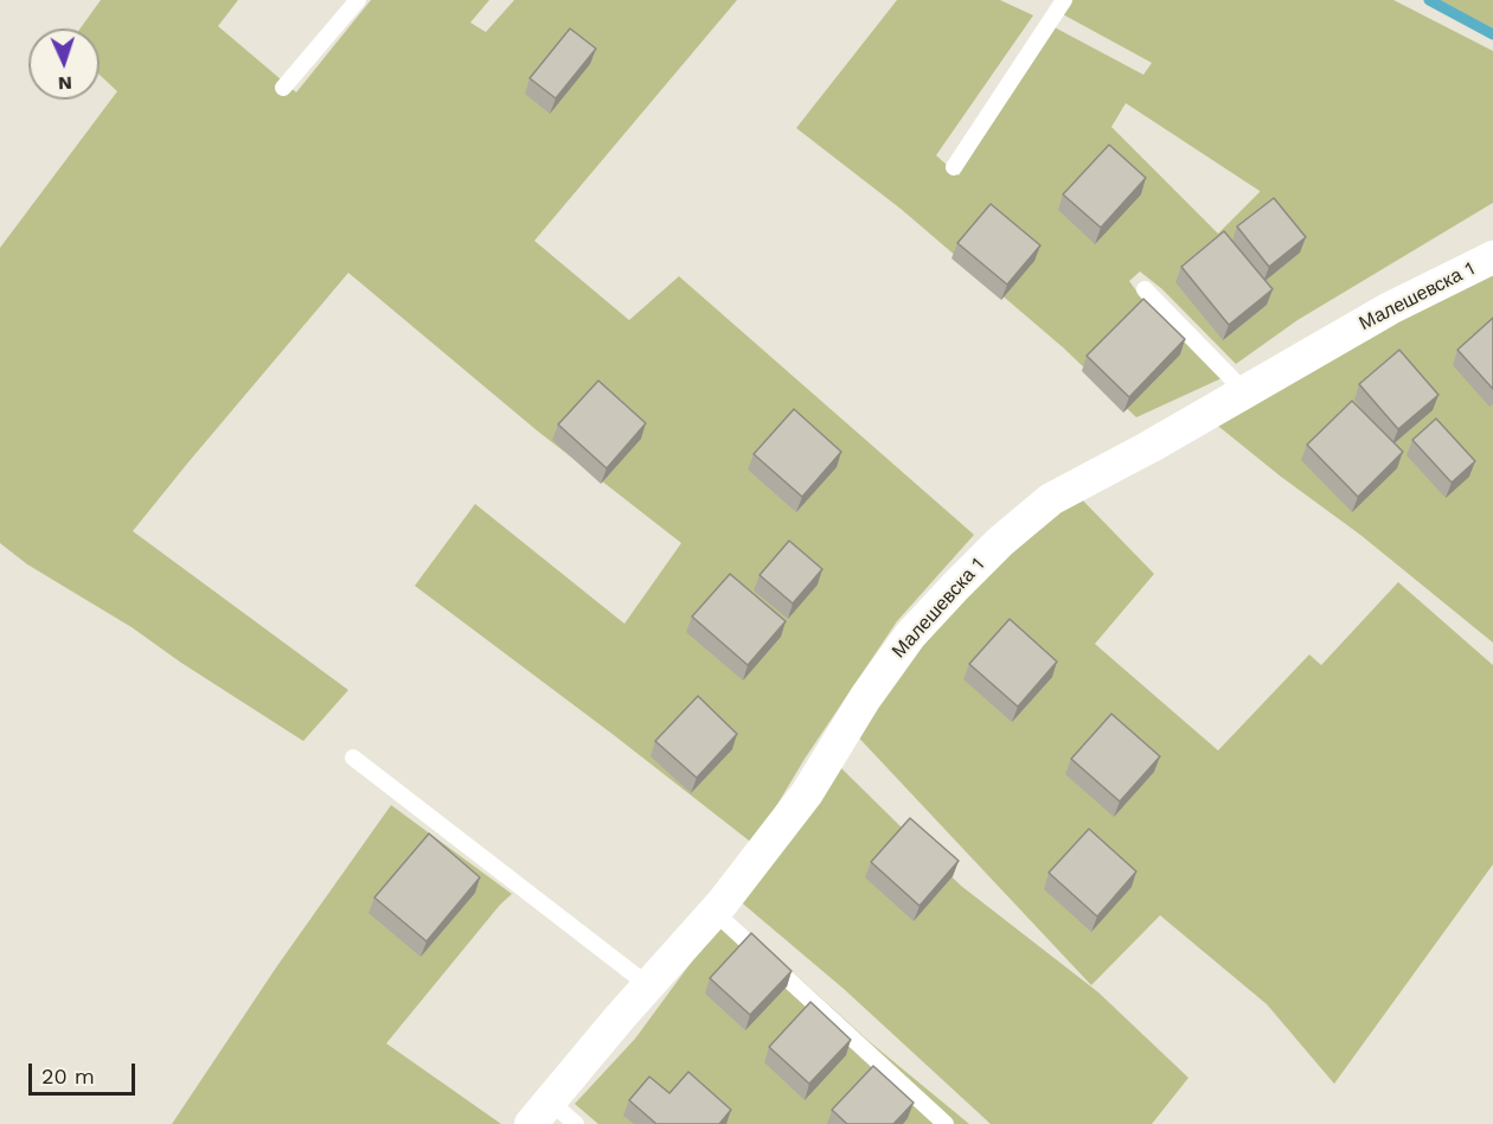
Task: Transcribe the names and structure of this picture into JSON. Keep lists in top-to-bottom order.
{
  "streets": {
    "street": ["Малешевска 1"]
  },
  "scale_bar": "20 m",
  "north": "bottom"
}
